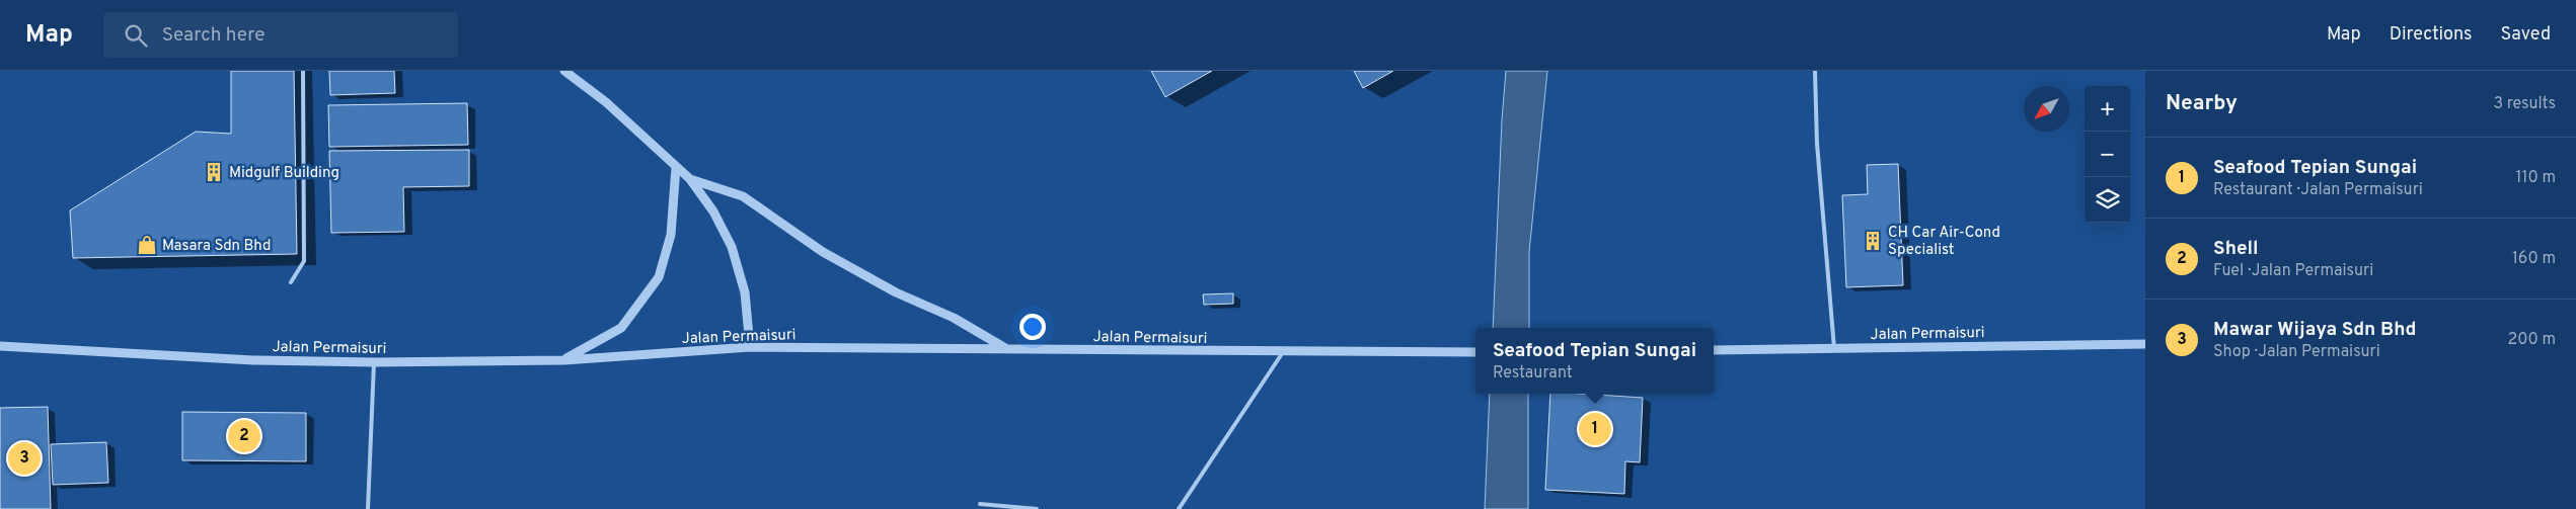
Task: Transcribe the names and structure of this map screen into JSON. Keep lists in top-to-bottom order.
{
  "streets": {
    "street": ["Jalan Permaisuri"]
  },
  "places": {
    "building": ["Midgulf Building", "CH Car Air-Cond Specialist"],
    "shop": ["Masara Sdn Bhd"]
  },
  "north": "bottom left",
  "page": {
    "header": "Map",
    "search": "Search here",
    "nav": ["Map", "Directions", "Saved"],
    "heading": ["Nearby", "3 results"],
    "map_buttons": ["+", "−"],
    "list": [
      {
        "mark": "1",
        "name": "Seafood Tepian Sungai",
        "note": "Restaurant · Jalan Permaisuri",
        "value": "110 m"
      },
      {
        "mark": "2",
        "name": "Shell",
        "note": "Fuel · Jalan Permaisuri",
        "value": "160 m"
      },
      {
        "mark": "3",
        "name": "Mawar Wijaya Sdn Bhd",
        "note": "Shop · Jalan Permaisuri",
        "value": "200 m"
      }
    ],
    "popup": ["Seafood Tepian Sungai", "Restaurant"],
    "pins": ["1", "2", "3"]
  }
}
